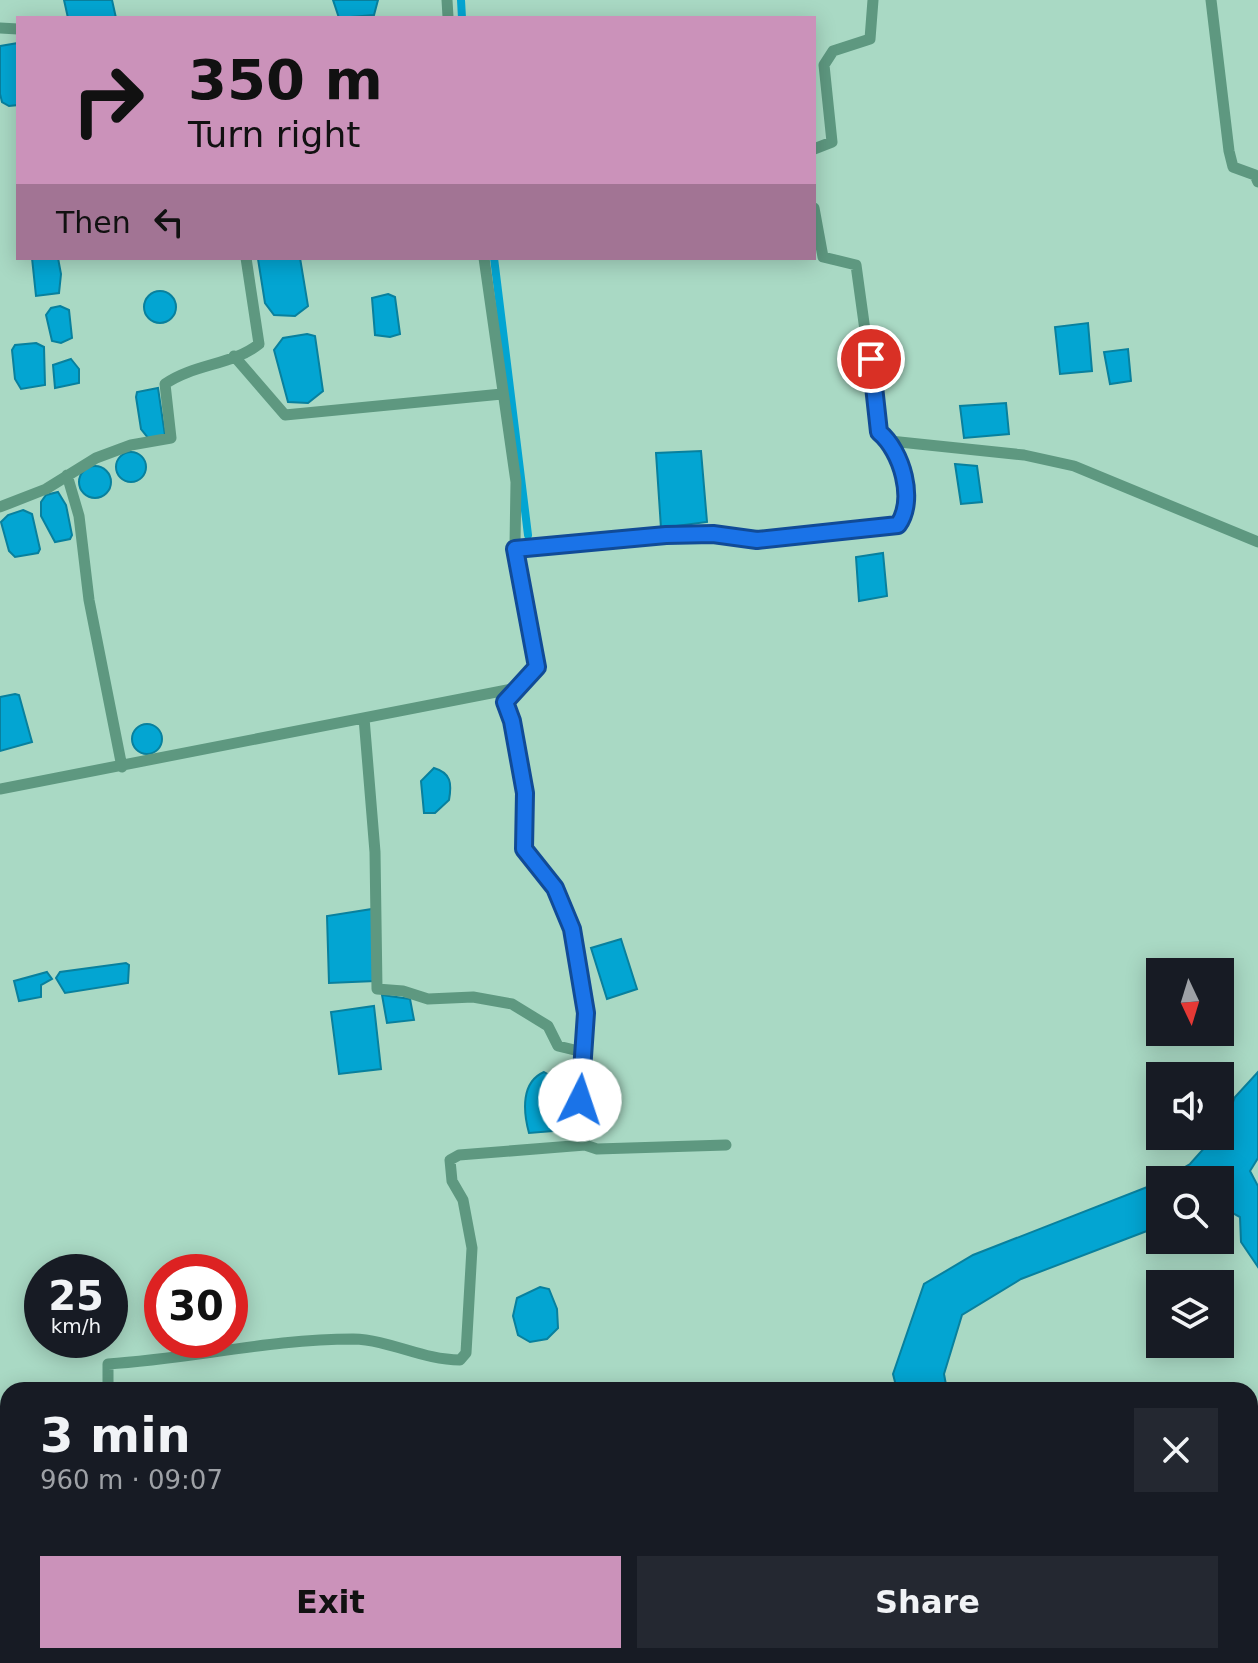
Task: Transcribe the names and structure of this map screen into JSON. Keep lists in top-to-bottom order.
{
  "north": "bottom",
  "page": {
    "turn": ["350 m", "Turn right"],
    "then": "Then",
    "speed": "25 km/h",
    "limit": "30",
    "heading": ["3 min", "960 m · 09:07"],
    "buttons": ["Exit", "Share"]
  }
}
